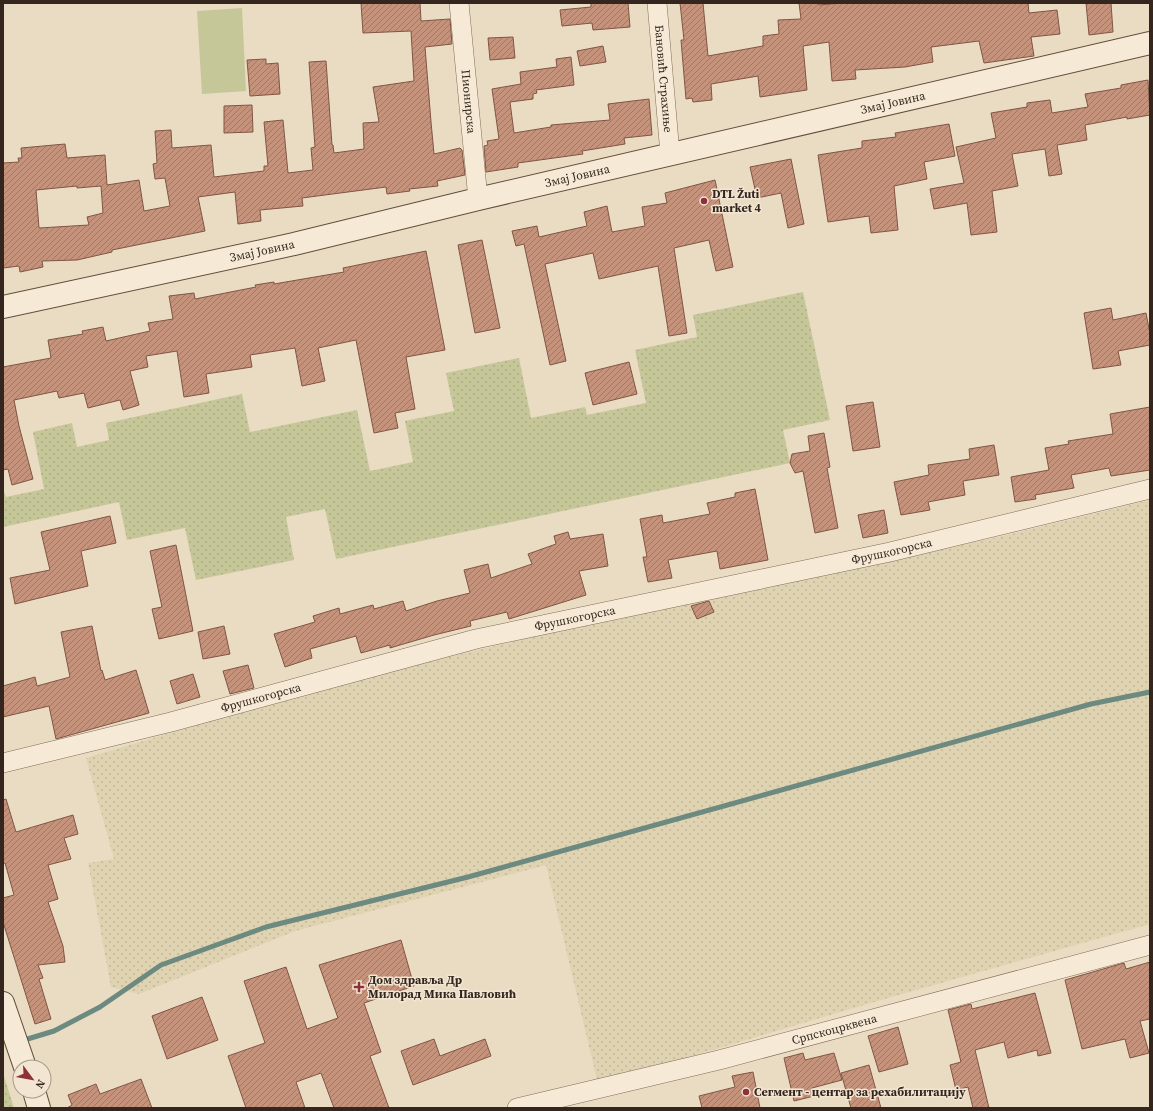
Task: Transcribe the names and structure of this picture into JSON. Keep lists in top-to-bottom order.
{
  "streets": {
    "street": [
      "Бановић Страхиње",
      "Пионирска",
      "Змај Јовина",
      "Фрушкогорска",
      "Српскоцрквена"
    ]
  },
  "crossings": [
    ["Бановић Страхиње", "Змај Јовина"],
    ["Пионирска", "Змај Јовина"]
  ],
  "places": {
    "other": ["DTL Žuti market 4", "Сегмент - центар за рехабилитацију"],
    "health": ["Дом здравља Др Милорад Мика Павловић"]
  },
  "north": "bottom right"
}
